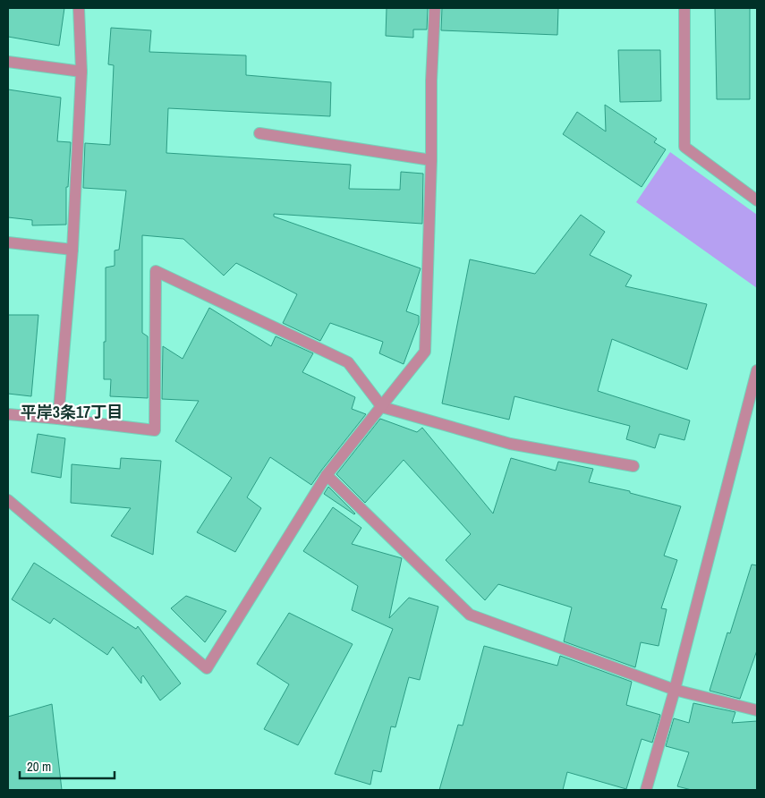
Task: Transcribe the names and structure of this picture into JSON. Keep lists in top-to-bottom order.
{
  "districts": ["平岸3条17丁目"],
  "scale_bar": "20 m"
}
